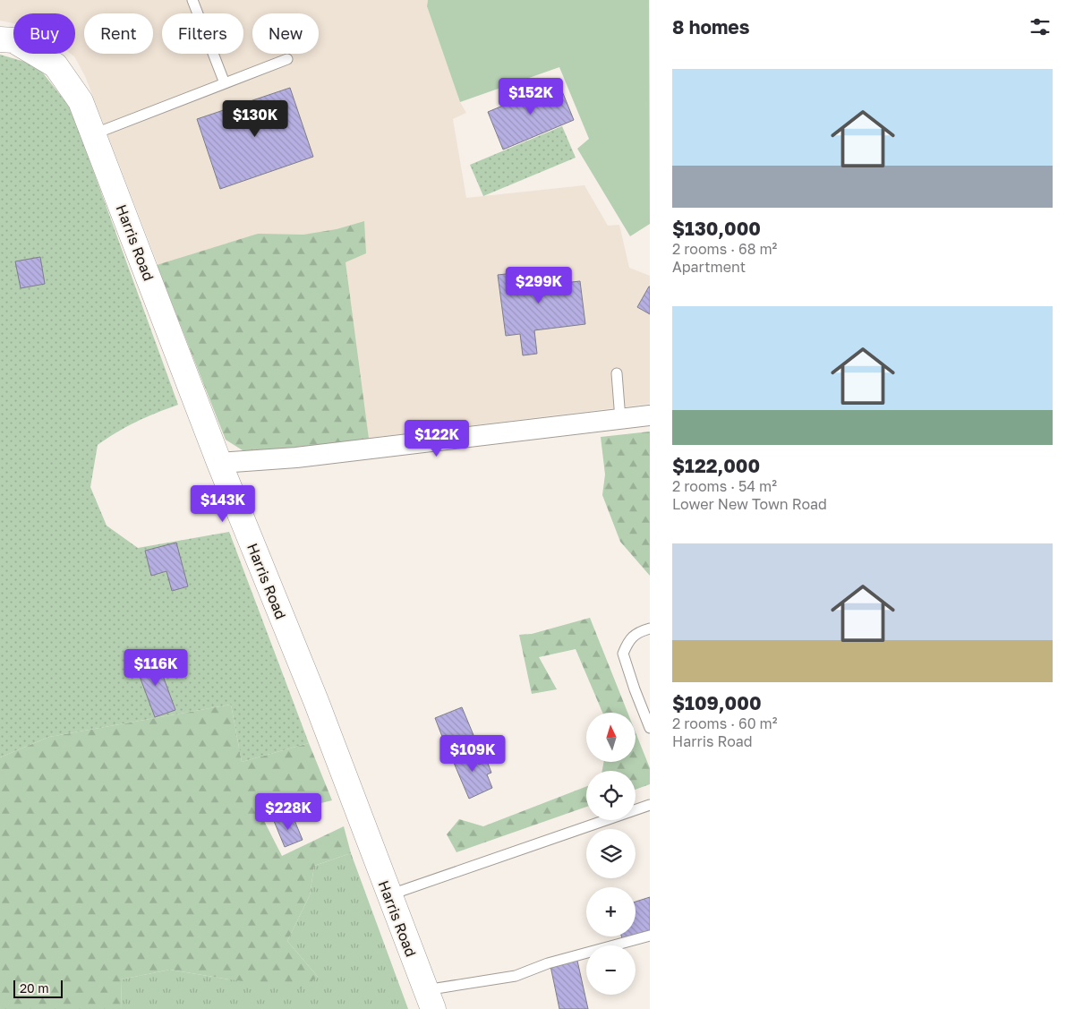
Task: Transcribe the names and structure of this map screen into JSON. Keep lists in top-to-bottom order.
{
  "streets": {
    "street": ["Harris Road"]
  },
  "scale_bar": "20 m",
  "north": "top",
  "page": {
    "heading": "8 homes",
    "chip": [
      "Buy",
      "Rent",
      "Filters",
      "New"
    ],
    "list": [
      {
        "name": "$130,000",
        "note": "2 rooms · 68 m² · Apartment"
      },
      {
        "name": "$122,000",
        "note": "2 rooms · 54 m² · Lower New Town Road"
      },
      {
        "name": "$109,000",
        "note": "2 rooms · 60 m² · Harris Road"
      }
    ],
    "price": [
      "$152K",
      "$130K",
      "$299K",
      "$122K",
      "$143K",
      "$116K",
      "$109K",
      "$228K"
    ],
    "map_buttons": ["+", "−"],
    "scale": "20 m"
  }
}
